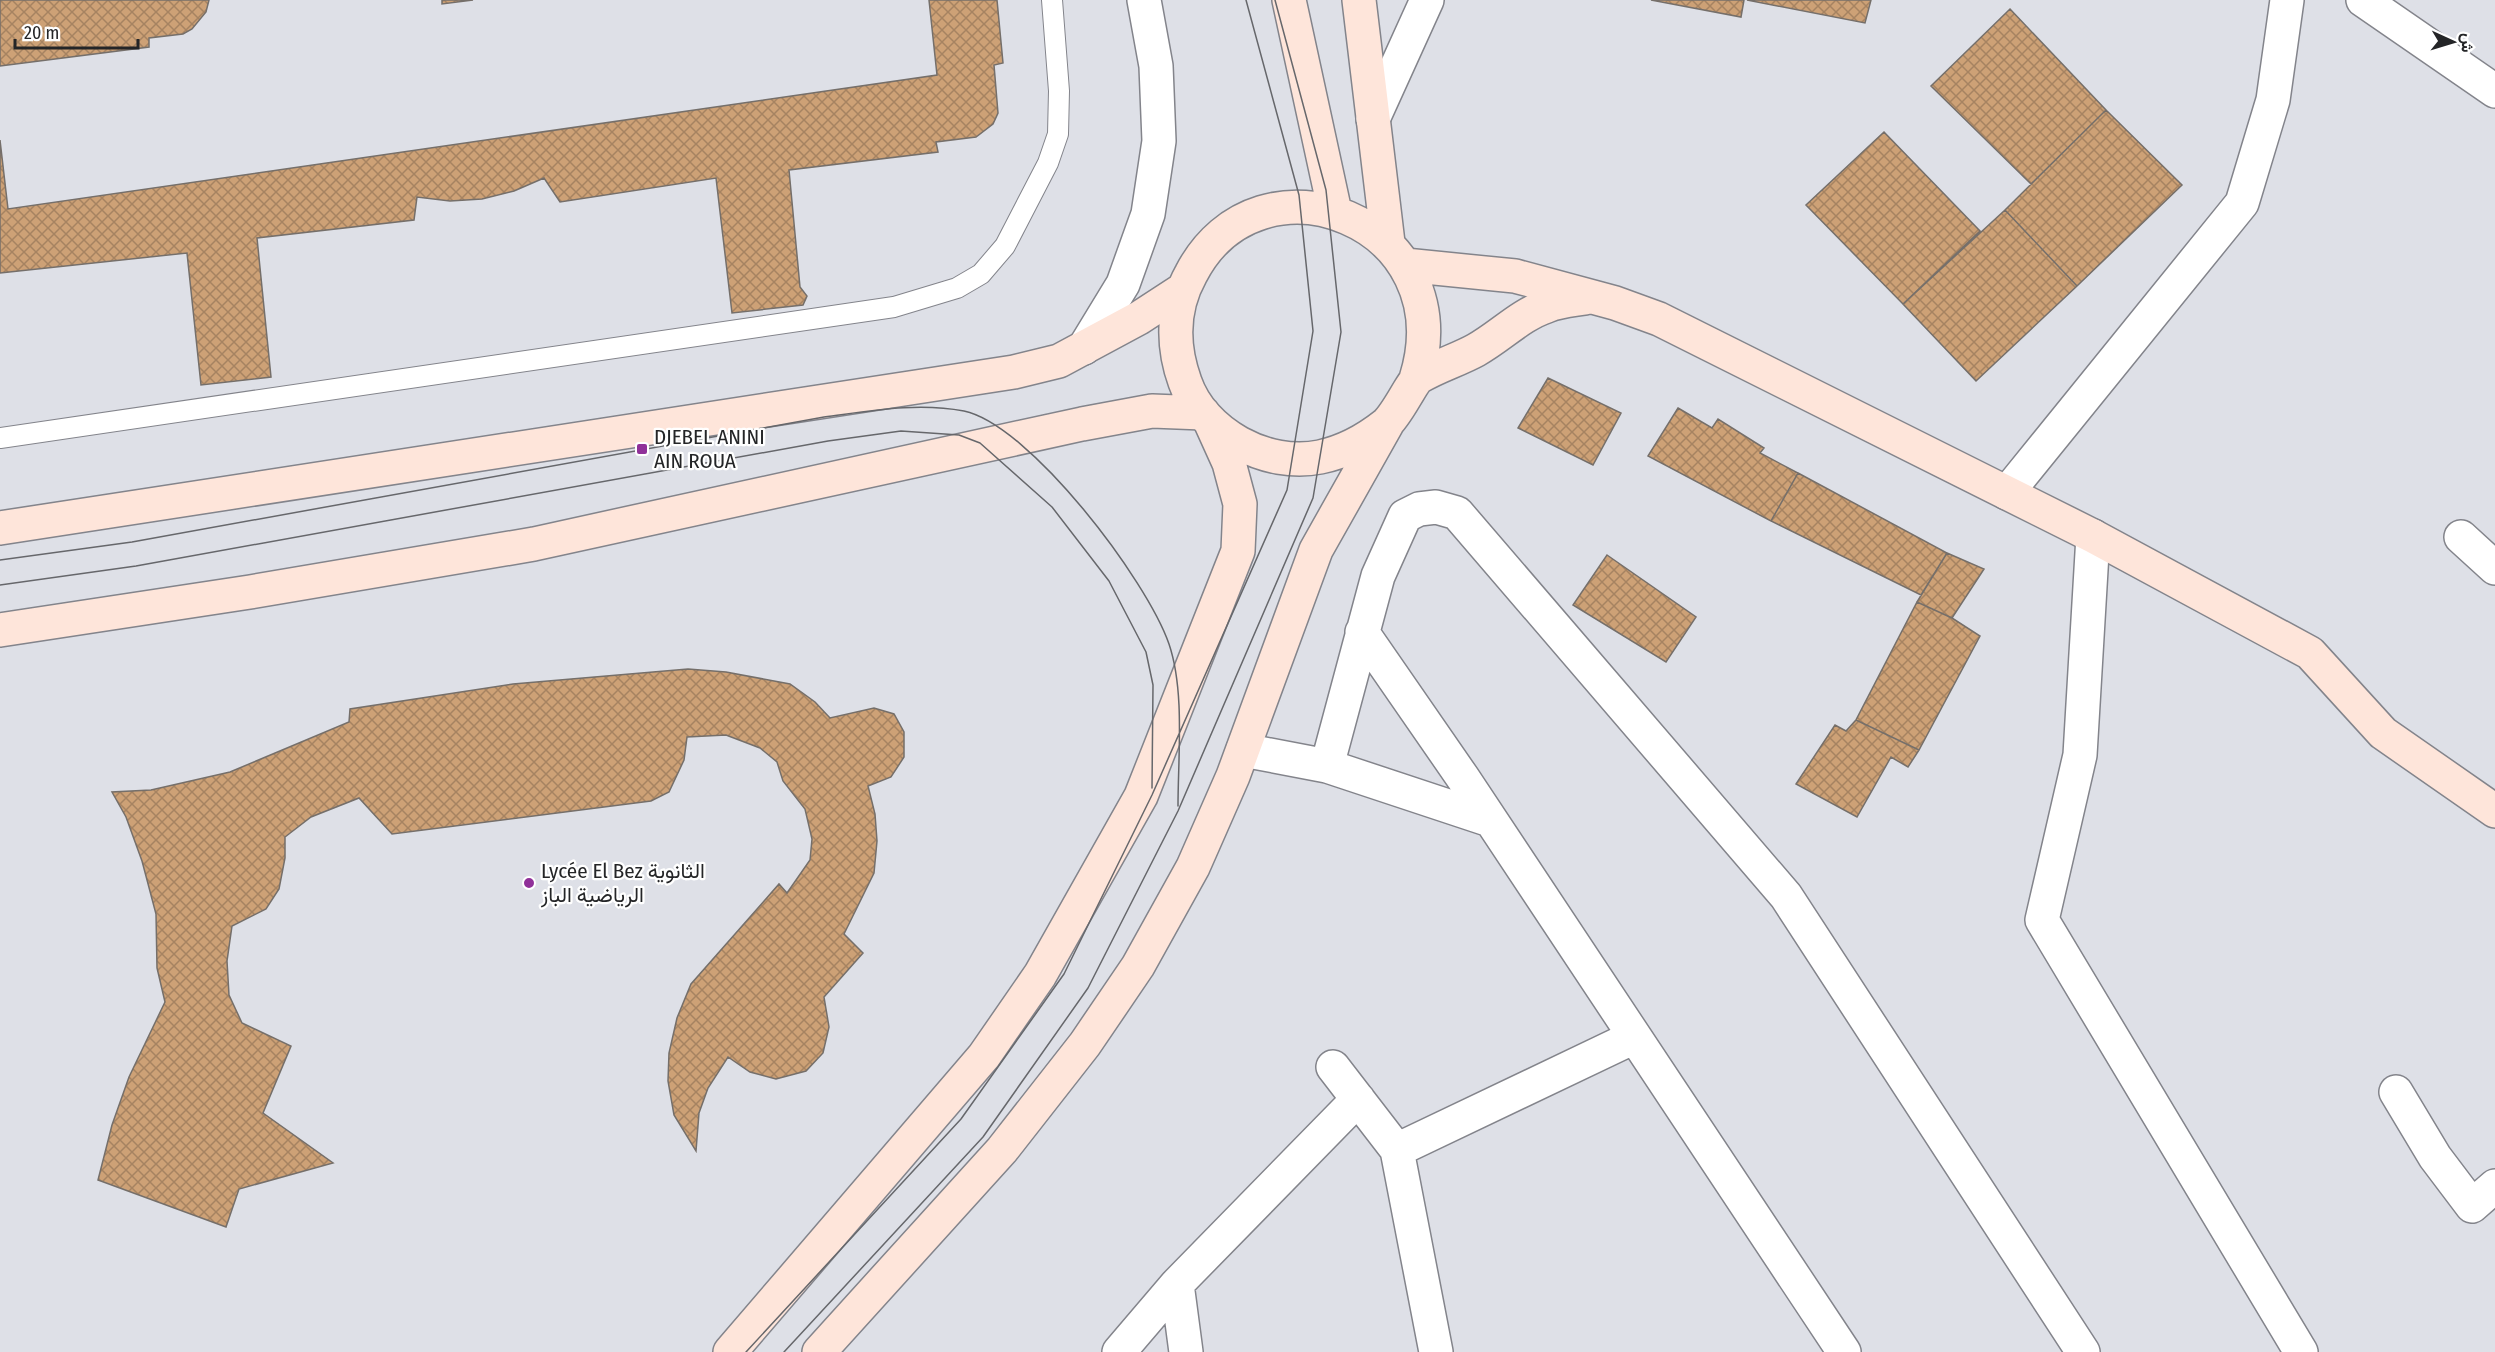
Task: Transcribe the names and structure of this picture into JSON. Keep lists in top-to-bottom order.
{
  "places": {
    "transit": ["DJEBEL ANINI AIN ROUA"],
    "other": ["Lycée El Bez الثانوية الرياضية الباز"]
  },
  "scale_bar": "20 m",
  "north": "right"
}
